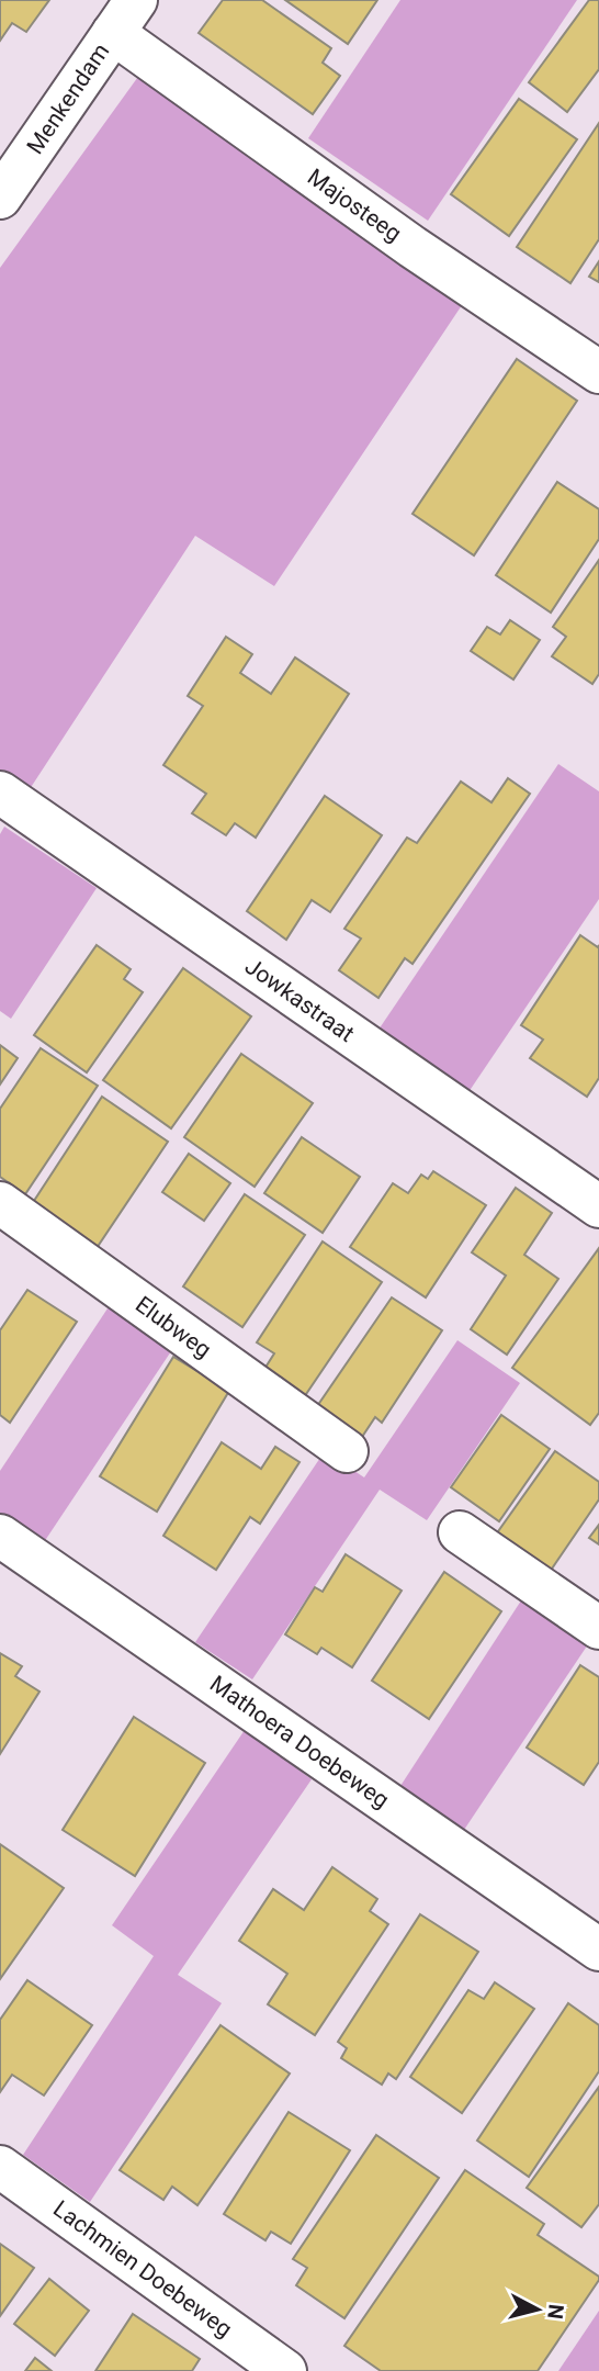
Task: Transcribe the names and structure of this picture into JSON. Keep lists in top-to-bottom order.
{
  "streets": {
    "street": [
      "Menkendam",
      "Majosteeg",
      "Jowkastraat",
      "Elubweg",
      "Mathoera Doebeweg",
      "Lachmien Doebeweg"
    ]
  },
  "crossings": [
    ["Menkendam", "Majosteeg"]
  ],
  "north": "right"
}
